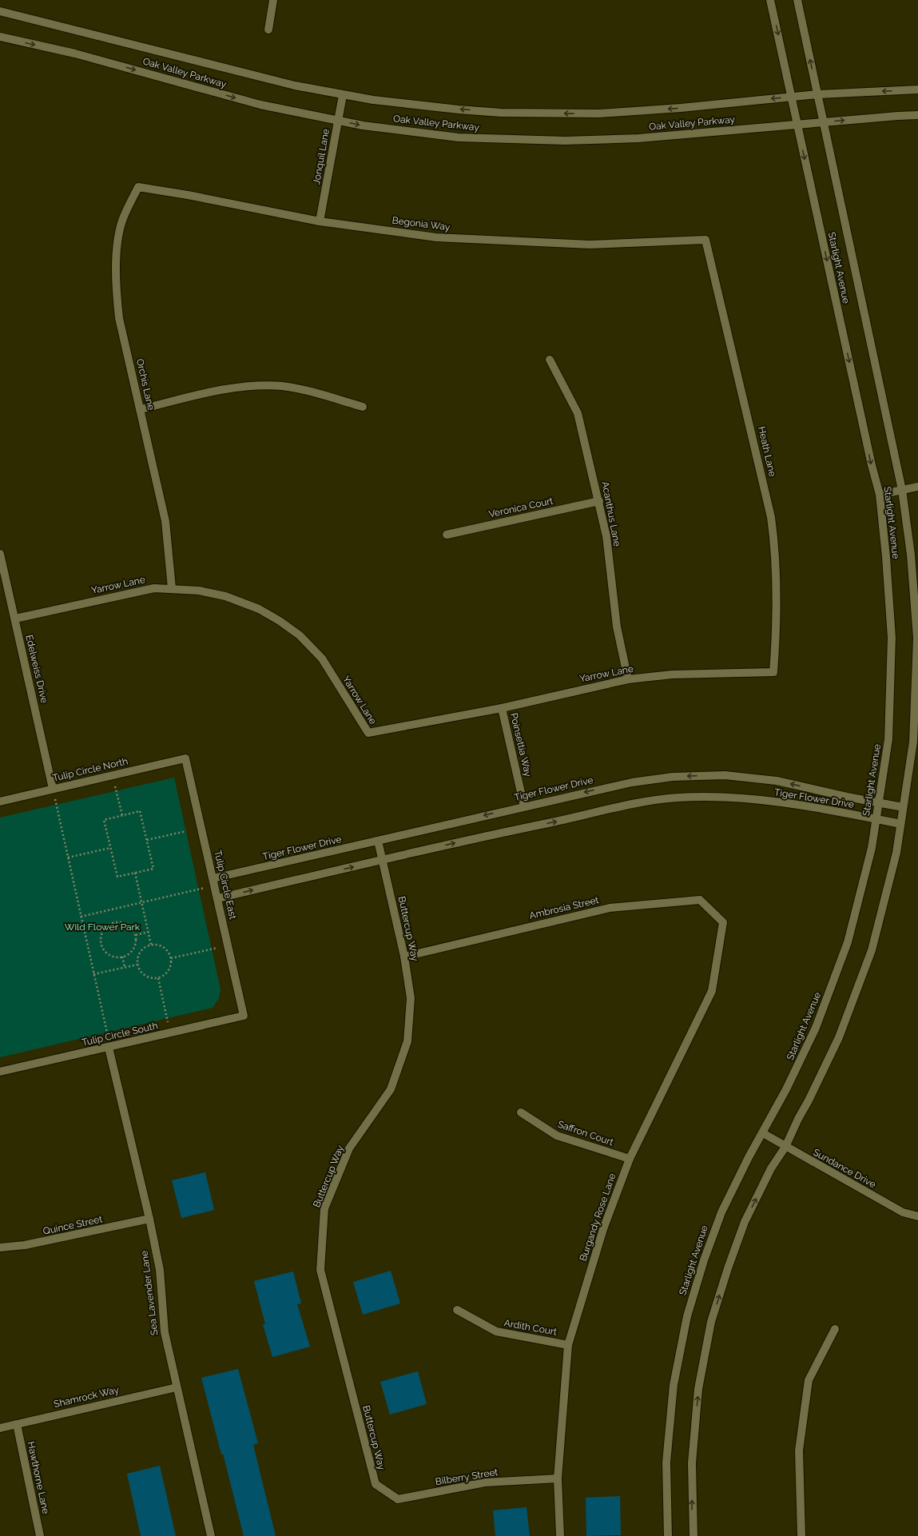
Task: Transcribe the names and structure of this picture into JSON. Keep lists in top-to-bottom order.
{
  "streets": {
    "street": [
      "Oak Valley Parkway",
      "Jonquil Lane",
      "Begonia Way",
      "Starlight Avenue",
      "Orchis Lane",
      "Heath Lane",
      "Veronica Court",
      "Acanthus Lane",
      "Yarrow Lane",
      "Edelweiss Drive",
      "Poinsettia Way",
      "Tulip Circle North",
      "Tiger Flower Drive",
      "Tulip Circle East",
      "Ambrosia Street",
      "Buttercup Way",
      "Tulip Circle South",
      "Saffron Court",
      "Sundance Drive",
      "Burgandy Rose Lane",
      "Quince Street",
      "Sea Lavender Lane",
      "Ardith Court",
      "Shamrock Way",
      "Bilberry Street",
      "Hawthorne Lane"
    ]
  },
  "crossings": [
    ["Oak Valley Parkway", "Jonquil Lane"],
    ["Oak Valley Parkway", "Starlight Avenue"],
    ["Jonquil Lane", "Begonia Way"],
    ["Begonia Way", "Orchis Lane"],
    ["Begonia Way", "Heath Lane"],
    ["Starlight Avenue", "Tiger Flower Drive"],
    ["Starlight Avenue", "Sundance Drive"],
    ["Orchis Lane", "Yarrow Lane"],
    ["Heath Lane", "Yarrow Lane"],
    ["Veronica Court", "Acanthus Lane"],
    ["Acanthus Lane", "Yarrow Lane"],
    ["Yarrow Lane", "Edelweiss Drive"],
    ["Yarrow Lane", "Poinsettia Way"],
    ["Edelweiss Drive", "Tulip Circle North"],
    ["Poinsettia Way", "Tiger Flower Drive"],
    ["Tulip Circle North", "Tulip Circle East"],
    ["Tiger Flower Drive", "Tulip Circle East"],
    ["Tiger Flower Drive", "Buttercup Way"],
    ["Tulip Circle East", "Tulip Circle South"],
    ["Ambrosia Street", "Buttercup Way"],
    ["Ambrosia Street", "Burgandy Rose Lane"],
    ["Buttercup Way", "Bilberry Street"],
    ["Tulip Circle South", "Sea Lavender Lane"],
    ["Saffron Court", "Burgandy Rose Lane"],
    ["Burgandy Rose Lane", "Ardith Court"],
    ["Burgandy Rose Lane", "Bilberry Street"],
    ["Quince Street", "Sea Lavender Lane"],
    ["Sea Lavender Lane", "Shamrock Way"],
    ["Shamrock Way", "Hawthorne Lane"]
  ],
  "parks": ["Wild Flower Park"]
}
